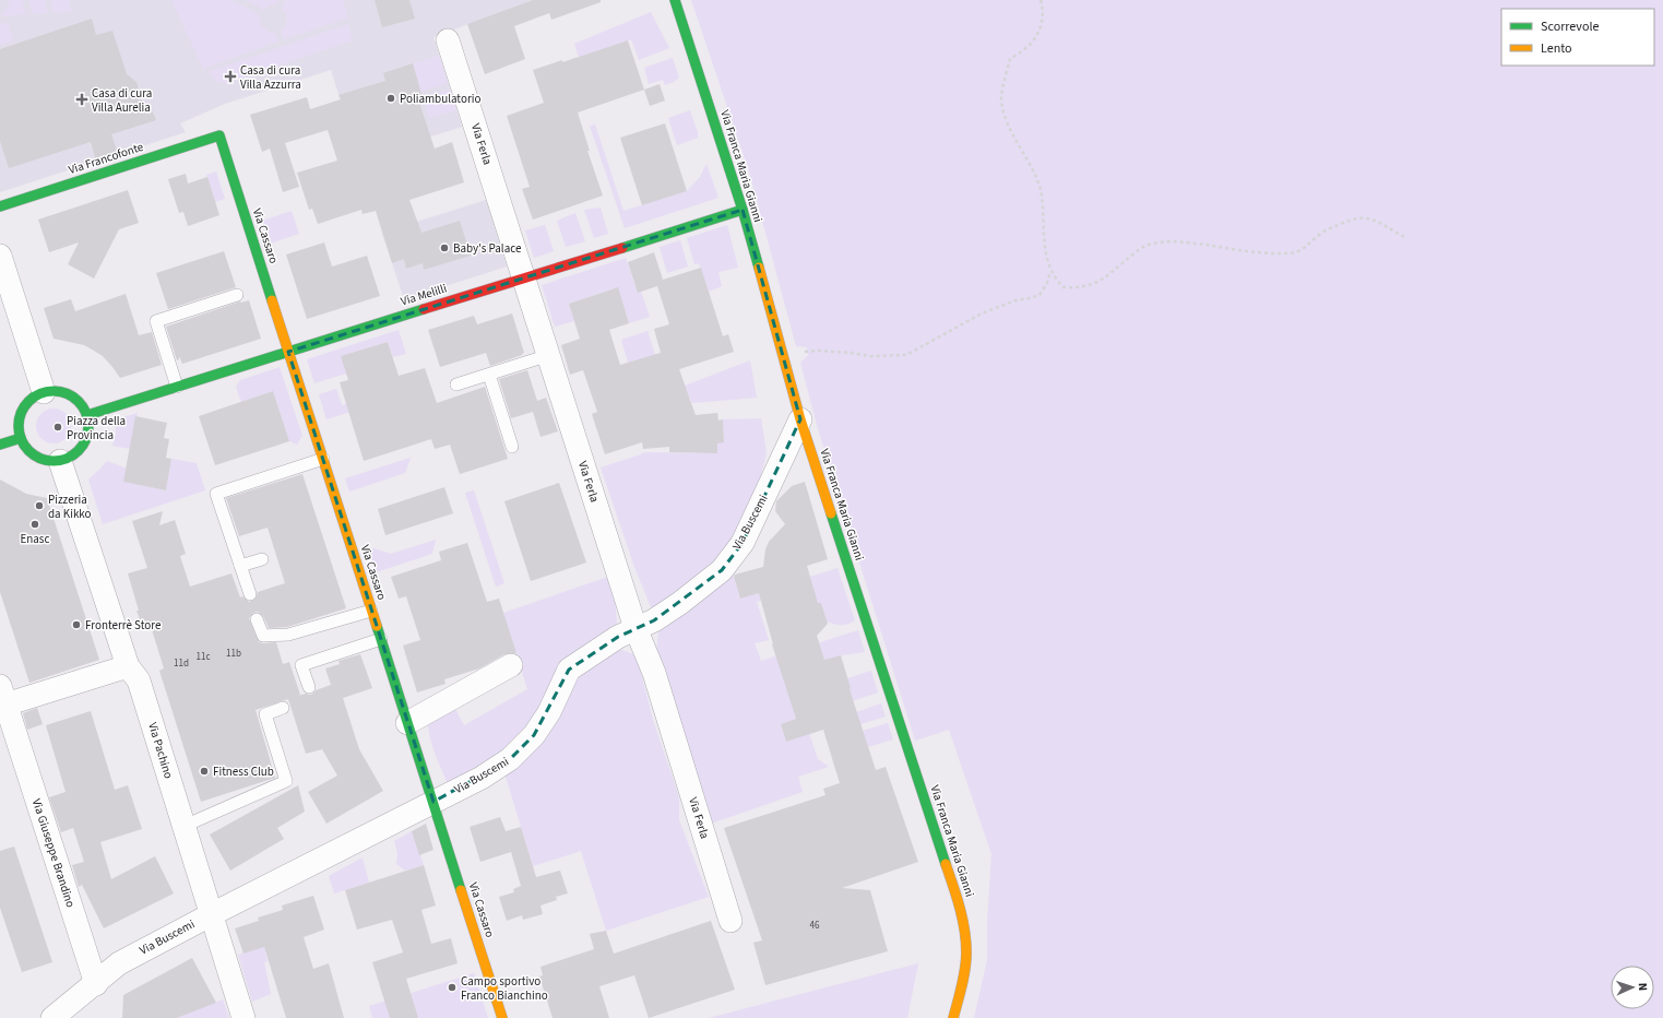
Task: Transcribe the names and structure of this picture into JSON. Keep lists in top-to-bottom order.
{
  "streets": {
    "street": [
      "Via Ferla",
      "Via Francofonte",
      "Via Franca Maria Gianni",
      "Via Cassaro",
      "Via Melilli",
      "Via Buscemi",
      "Via Pachino",
      "Via Giuseppe Brandino"
    ]
  },
  "crossings": [
    ["Via Ferla", "Via Melilli"],
    ["Via Ferla", "Via Buscemi"],
    ["Via Francofonte", "Via Cassaro"],
    ["Via Franca Maria Gianni", "Via Melilli"],
    ["Via Franca Maria Gianni", "Via Buscemi"],
    ["Via Cassaro", "Via Melilli"],
    ["Via Cassaro", "Via Buscemi"],
    ["Via Melilli", "Via Pachino"],
    ["Via Buscemi", "Via Pachino"],
    ["Via Buscemi", "Via Giuseppe Brandino"]
  ],
  "places": {
    "health": ["Casa di cura Villa Azzurra", "Casa di cura Villa Aurelia"],
    "other": [
      "Poliambulatorio",
      "Baby's Palace",
      "Piazza della Provincia",
      "Pizzeria da Kikko",
      "Enasc",
      "Fronterrè Store",
      "Fitness Club",
      "Campo sportivo Franco Bianchino"
    ]
  },
  "house_numbers": [
    "11b",
    "11c",
    "11d",
    "46"
  ],
  "legend": ["Scorrevole", "Lento"],
  "north": "right"
}
